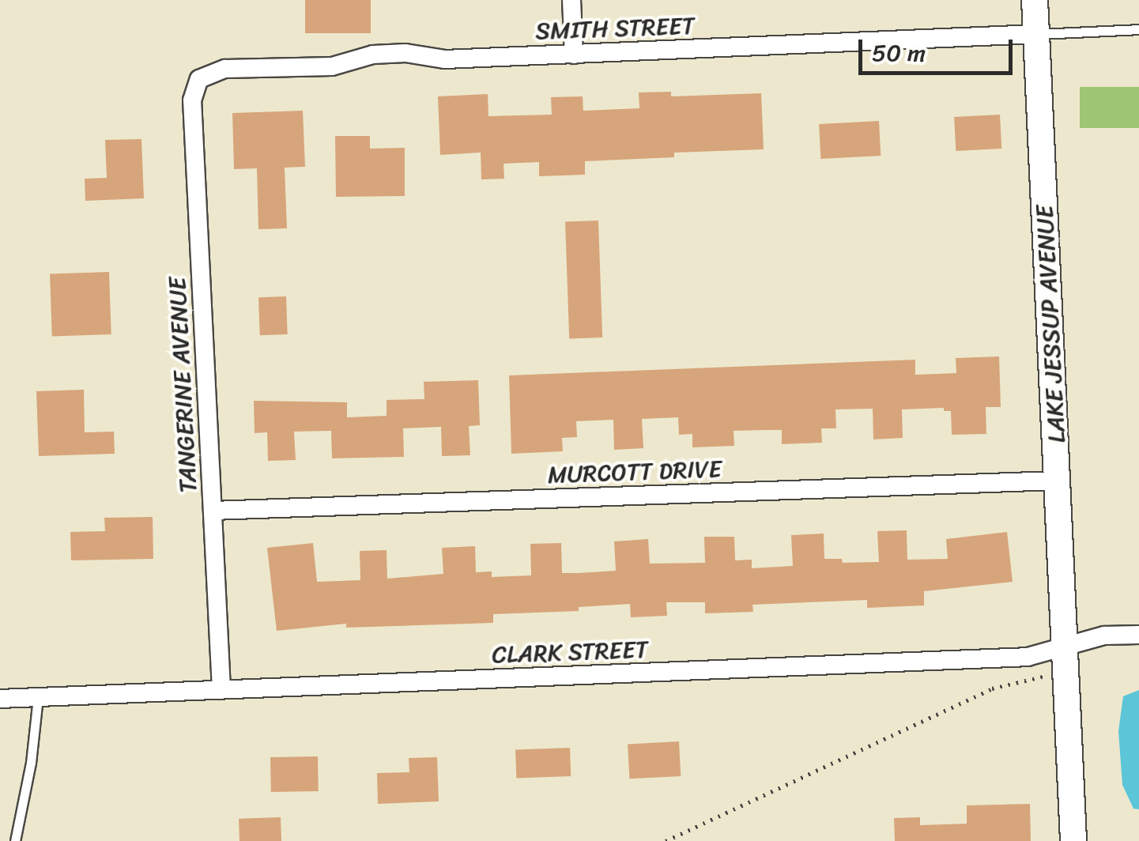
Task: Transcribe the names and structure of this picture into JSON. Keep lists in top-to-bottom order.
{
  "streets": {
    "street": [
      "SMITH STREET",
      "LAKE JESSUP AVENUE",
      "TANGERINE AVENUE",
      "MURCOTT DRIVE",
      "CLARK STREET"
    ]
  },
  "crossings": [
    ["SMITH STREET", "LAKE JESSUP AVENUE"],
    ["SMITH STREET", "TANGERINE AVENUE"],
    ["LAKE JESSUP AVENUE", "MURCOTT DRIVE"],
    ["LAKE JESSUP AVENUE", "CLARK STREET"],
    ["TANGERINE AVENUE", "MURCOTT DRIVE"],
    ["TANGERINE AVENUE", "CLARK STREET"]
  ],
  "scale_bar": "50 m"
}
